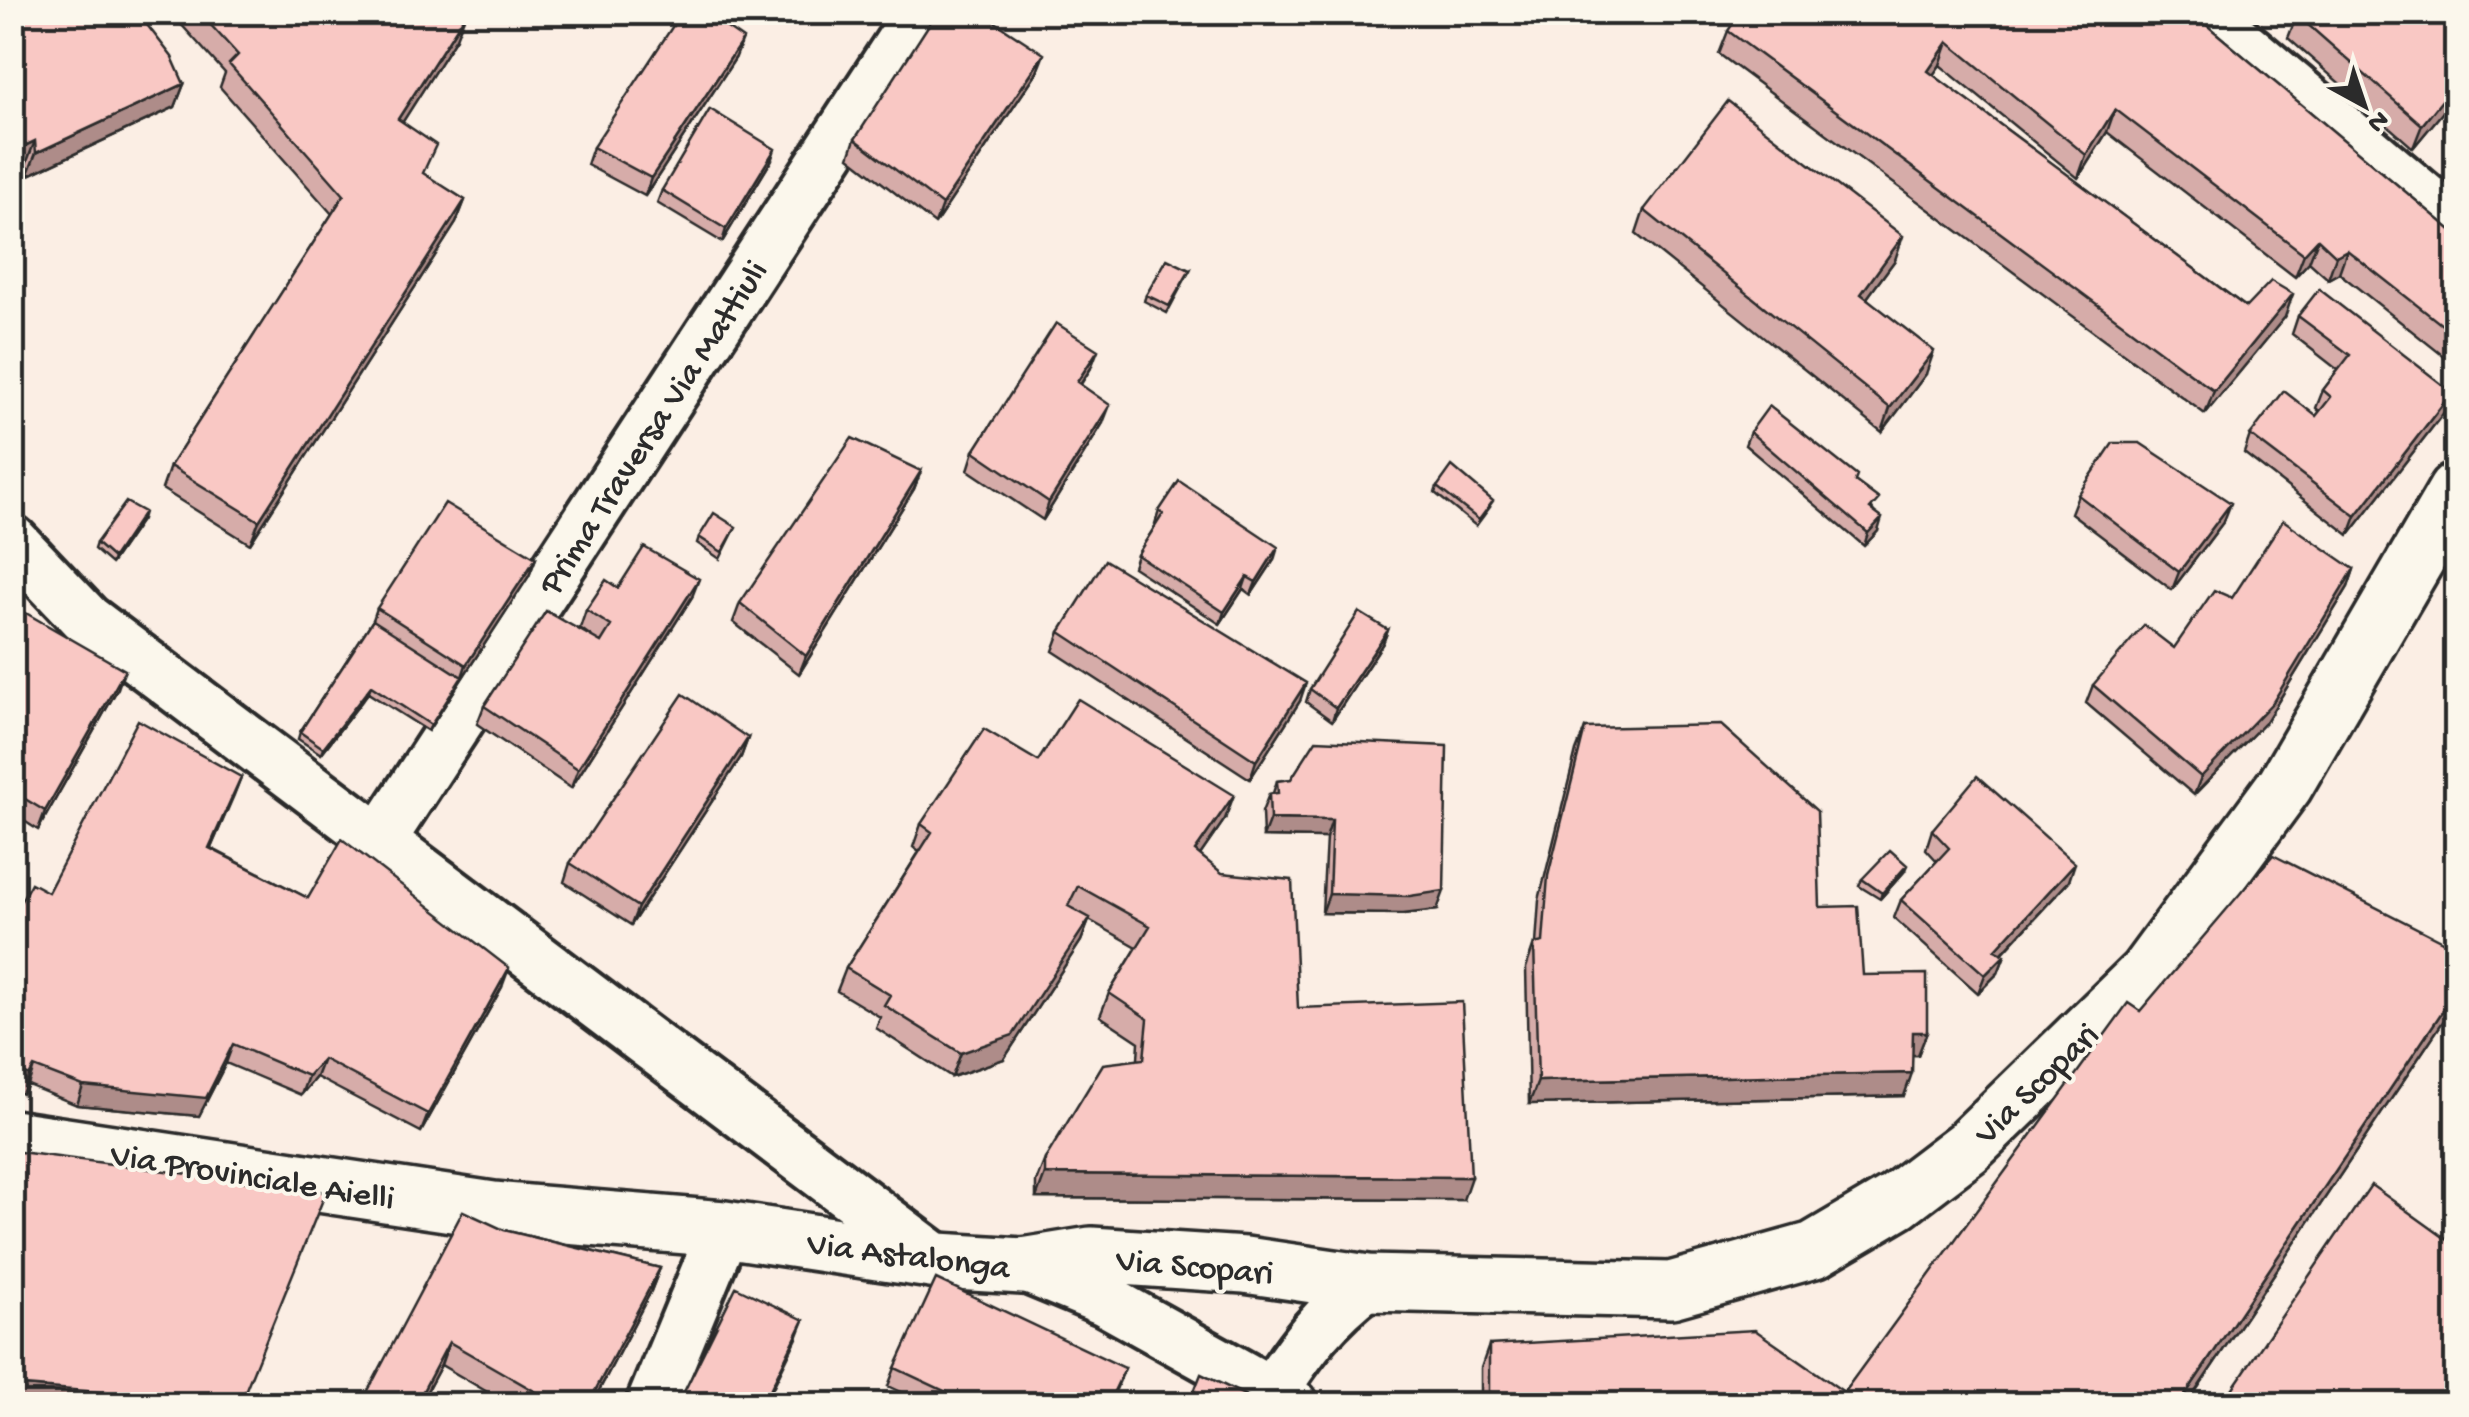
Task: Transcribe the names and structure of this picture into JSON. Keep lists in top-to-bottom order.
{
  "streets": {
    "street": [
      "Prima Traversa Via Mattiuli",
      "Via Scopari",
      "Via Provinciale Aielli",
      "Via Astalonga"
    ]
  },
  "crossings": [
    ["Via Scopari", "Via Astalonga"],
    ["Via Provinciale Aielli", "Via Astalonga"]
  ],
  "north": "bottom right"
}
